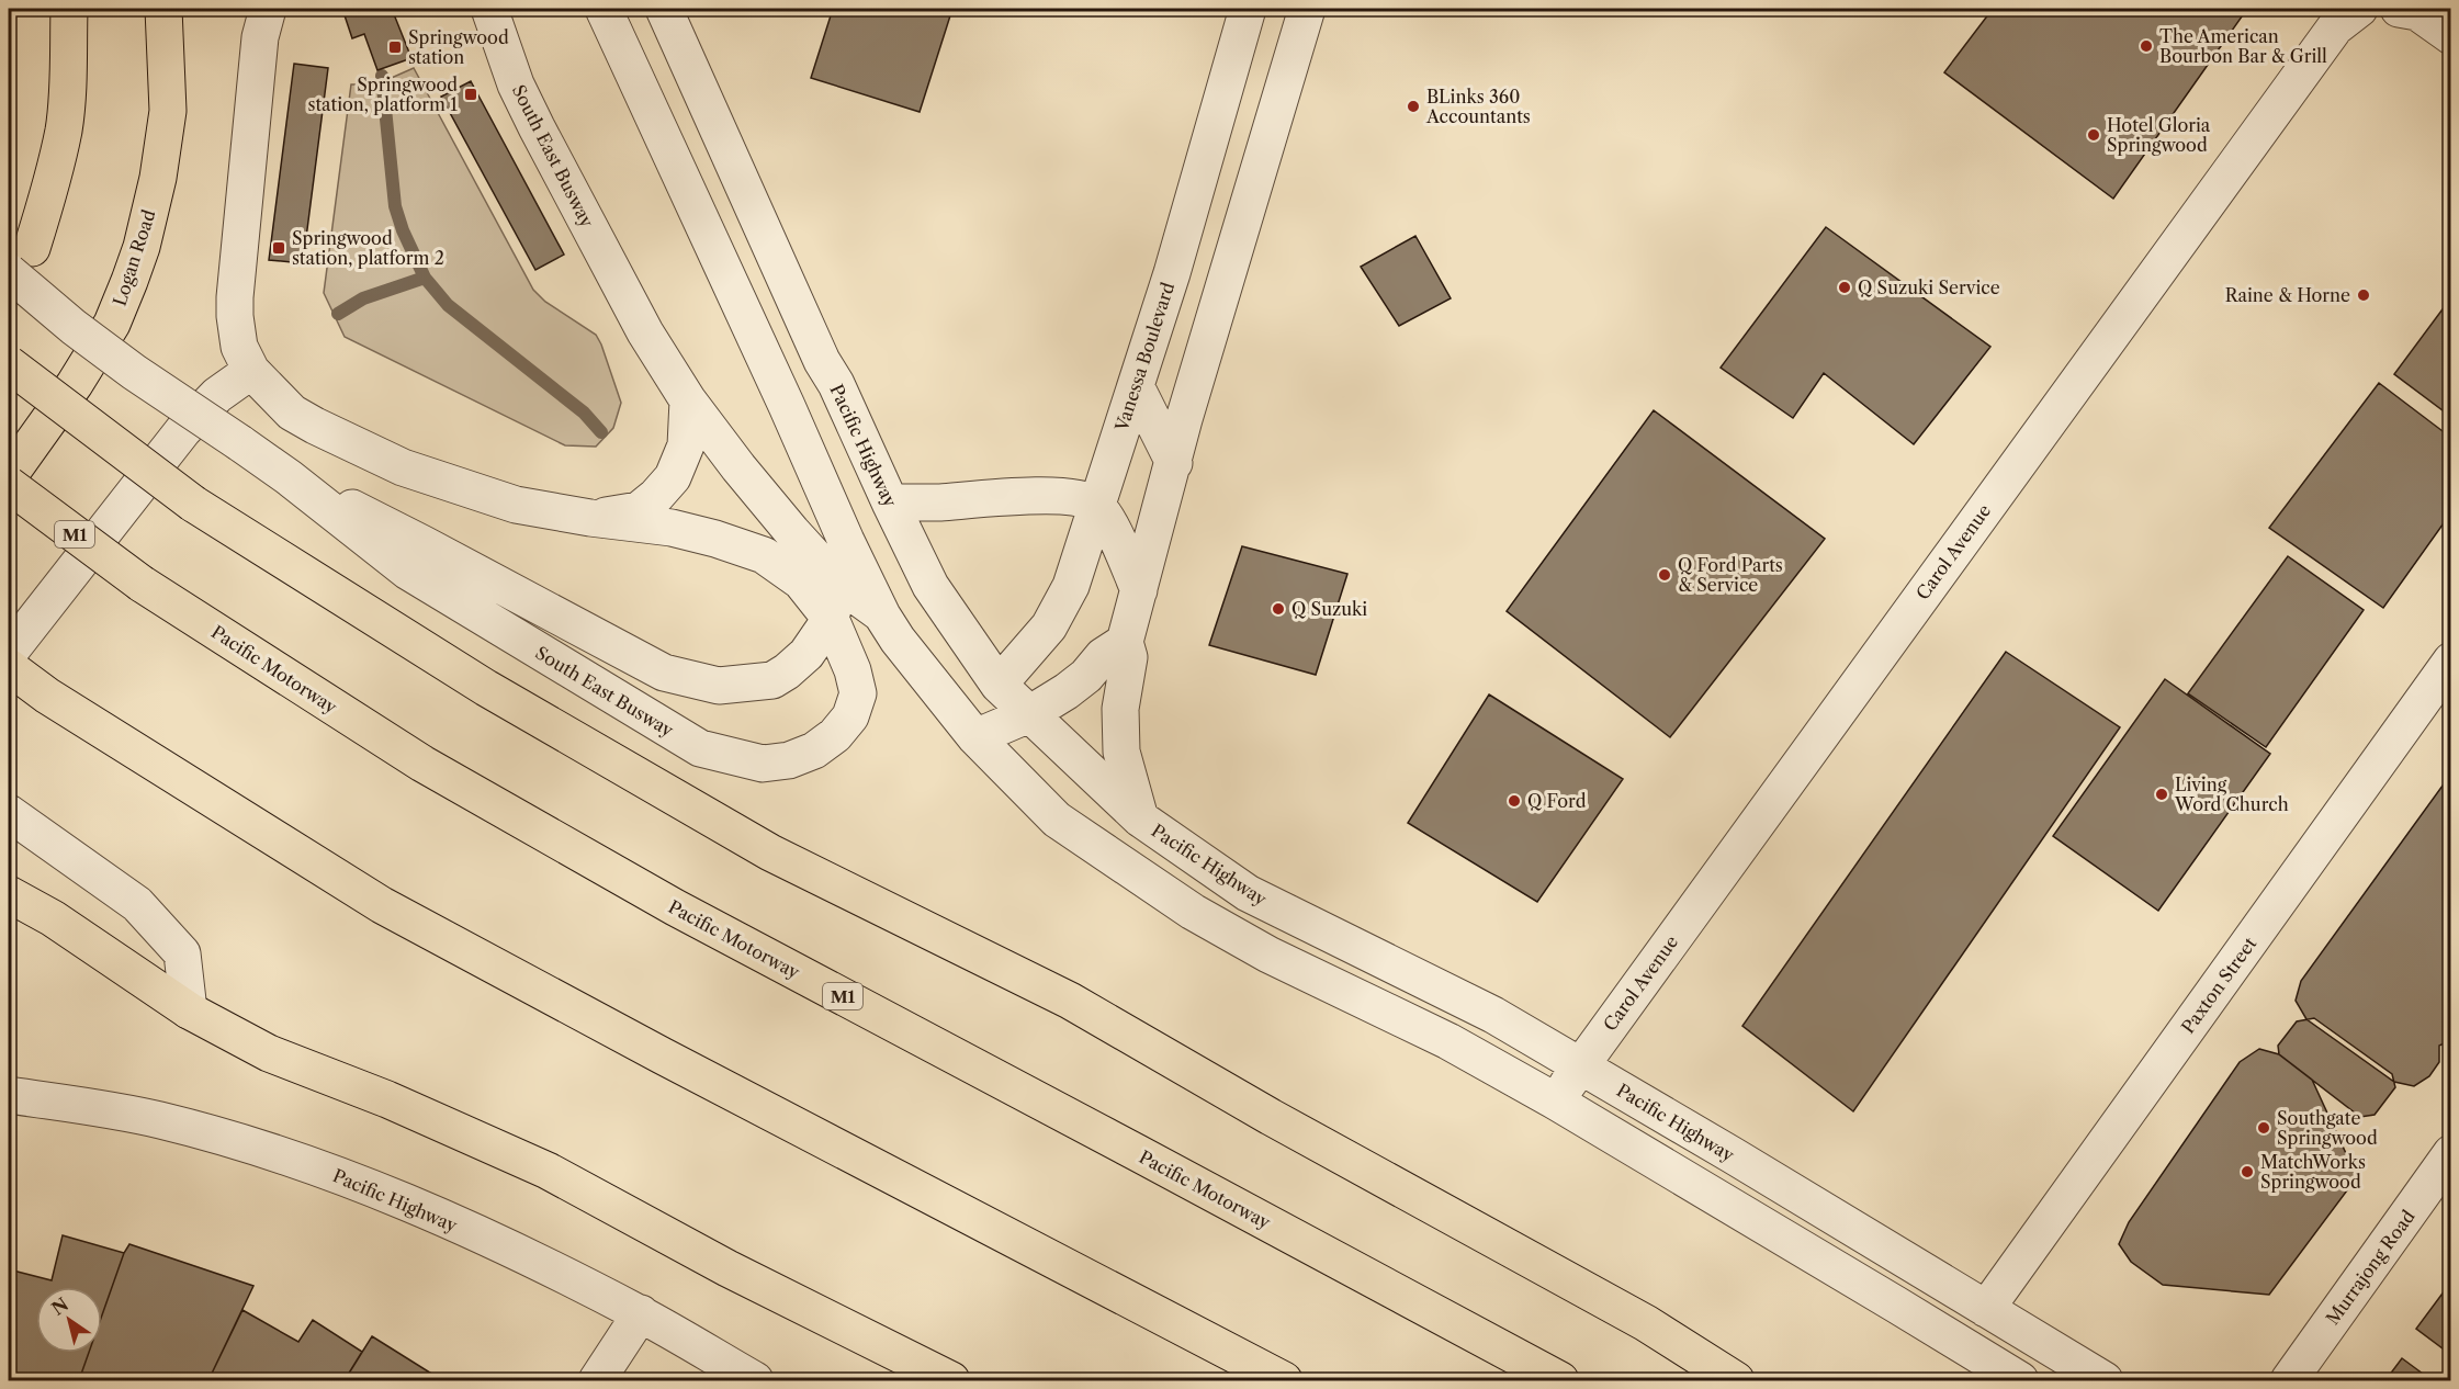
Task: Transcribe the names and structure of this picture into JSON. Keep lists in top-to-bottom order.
{
  "streets": {
    "main road": ["Logan Road", "M1", "Pacific Motorway"],
    "street": [
      "South East Busway",
      "Vanessa Boulevard",
      "Pacific Highway",
      "Carol Avenue",
      "Paxton Street",
      "Murrajong Road"
    ]
  },
  "crossings": [
    ["Vanessa Boulevard", "Pacific Highway"],
    ["Pacific Highway", "Carol Avenue"],
    ["Pacific Highway", "Paxton Street"]
  ],
  "places": {
    "other": [
      "The American Bourbon Bar & Grill",
      "BLinks 360 Accountants",
      "Hotel Gloria Springwood",
      "Q Suzuki Service",
      "Raine & Horne",
      "Q Ford Parts & Service",
      "Q Suzuki",
      "Living Word Church",
      "Q Ford",
      "Southgate Springwood",
      "MatchWorks Springwood"
    ],
    "transit": ["Springwood station", "Springwood station, platform 1", "Springwood station, platform 2"]
  },
  "north": "top left"
}
